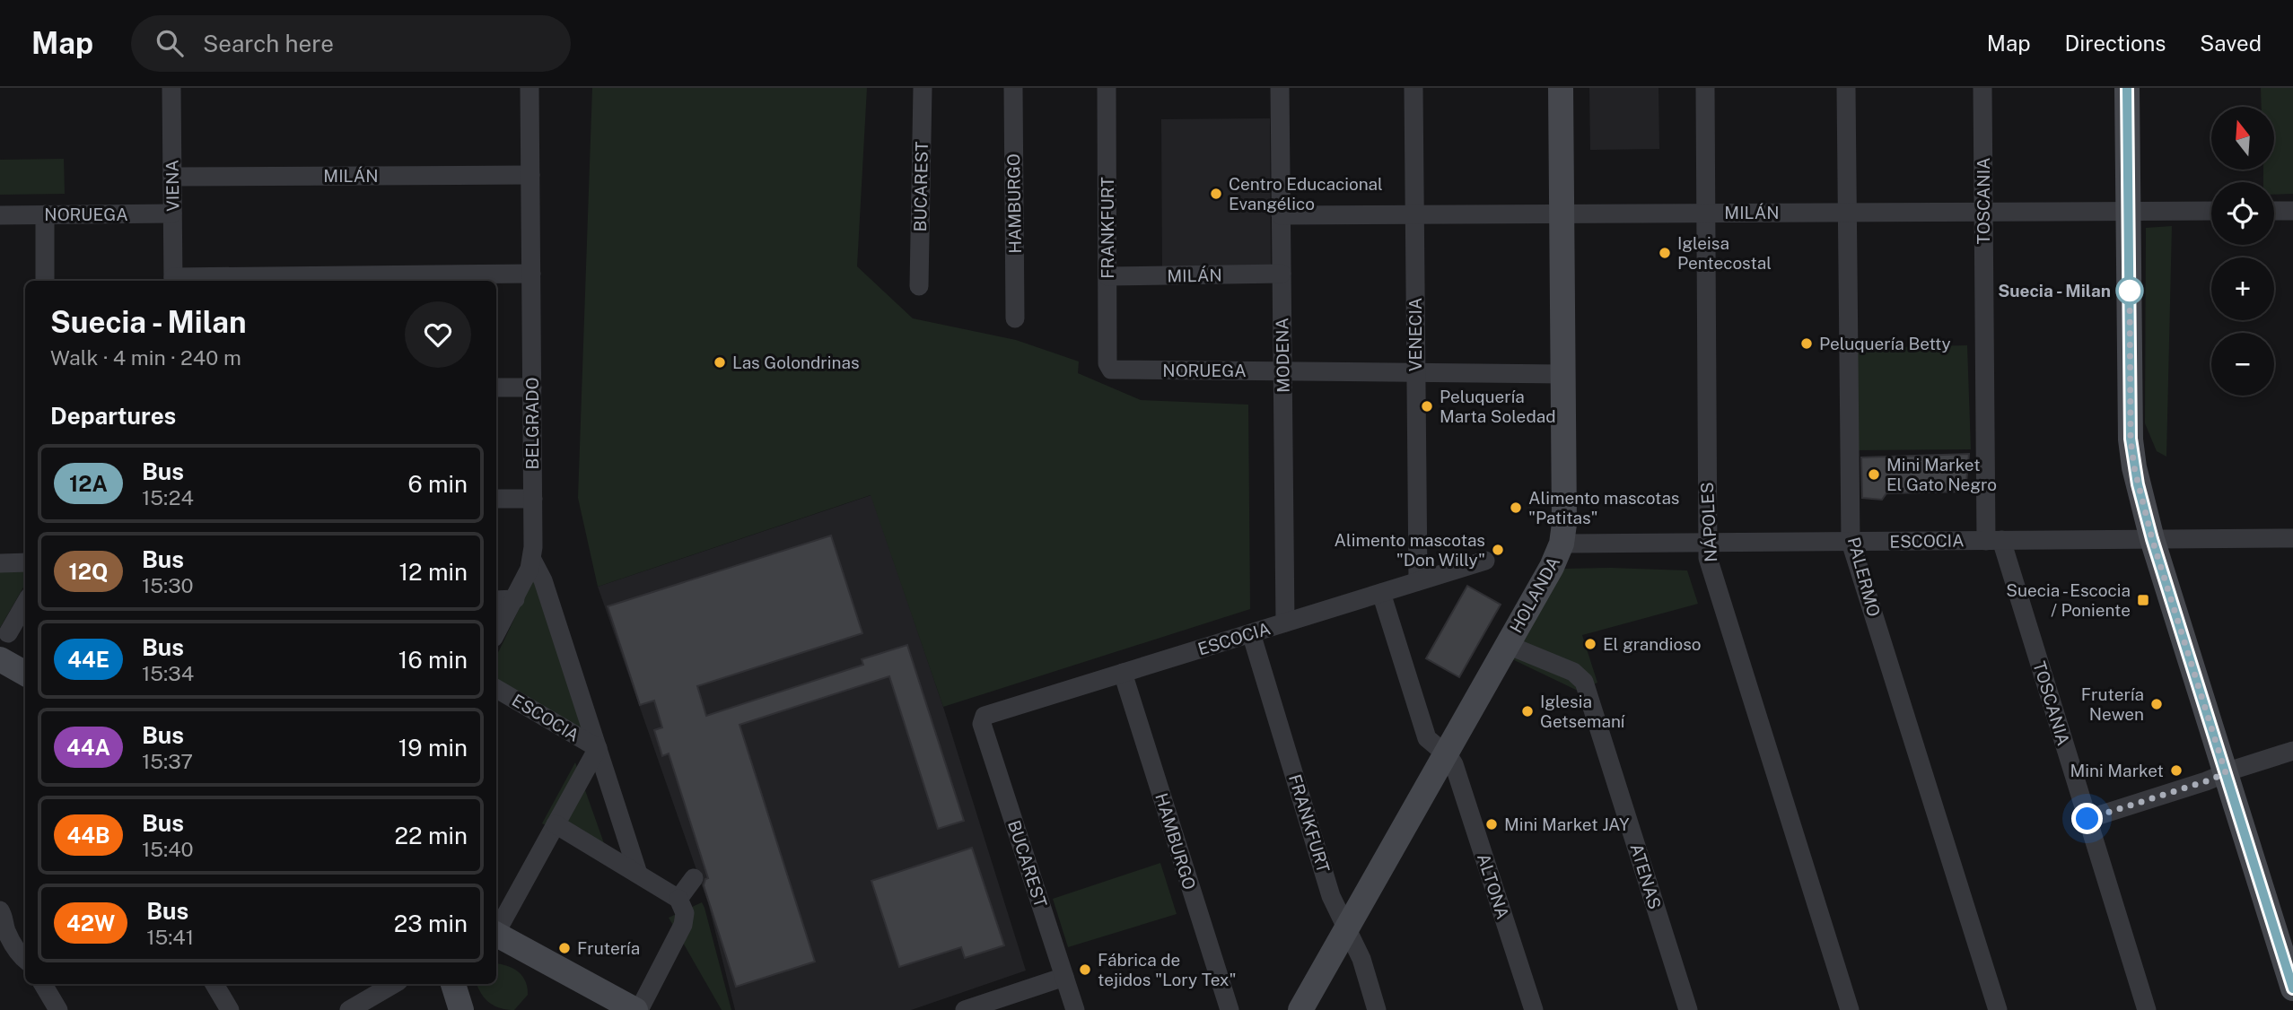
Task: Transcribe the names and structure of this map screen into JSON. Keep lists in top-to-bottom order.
{
  "streets": {
    "street": [
      "MILÁN",
      "VIENA",
      "BUCAREST",
      "TOSCANIA",
      "HAMBURGO",
      "NORUEGA",
      "FRANKFURT",
      "VENECIA",
      "MODENA",
      "BELGRADO",
      "NÁPOLES",
      "ESCOCIA",
      "PALERMO",
      "HOLANDA",
      "ATENAS",
      "ALTONA"
    ]
  },
  "crossings": [
    ["MILÁN", "VIENA"],
    ["MILÁN", "TOSCANIA"],
    ["MILÁN", "FRANKFURT"],
    ["MILÁN", "VENECIA"],
    ["MILÁN", "MODENA"],
    ["MILÁN", "BELGRADO"],
    ["MILÁN", "NÁPOLES"],
    ["MILÁN", "PALERMO"],
    ["MILÁN", "HOLANDA"],
    ["VIENA", "NORUEGA"],
    ["BUCAREST", "ESCOCIA"],
    ["TOSCANIA", "ESCOCIA"],
    ["HAMBURGO", "ESCOCIA"],
    ["NORUEGA", "FRANKFURT"],
    ["NORUEGA", "VENECIA"],
    ["NORUEGA", "MODENA"],
    ["NORUEGA", "HOLANDA"],
    ["FRANKFURT", "ESCOCIA"],
    ["FRANKFURT", "HOLANDA"],
    ["VENECIA", "ESCOCIA"],
    ["MODENA", "ESCOCIA"],
    ["BELGRADO", "ESCOCIA"],
    ["NÁPOLES", "ESCOCIA"],
    ["ESCOCIA", "PALERMO"],
    ["ESCOCIA", "HOLANDA"],
    ["ESCOCIA", "ALTONA"],
    ["HOLANDA", "ATENAS"],
    ["HOLANDA", "ALTONA"]
  ],
  "places": {
    "other": [
      "Centro Educacional Evangélico",
      "Igleisa Pentecostal",
      "Suecia - Milan",
      "Peluquería Betty",
      "Las Golondrinas",
      "Peluquería Marta Soledad",
      "Mini Market El Gato Negro",
      "Alimento mascotas \"Patitas\"",
      "Alimento mascotas \"Don Willy\"",
      "El grandioso",
      "Frutería Newen",
      "Iglesia Getsemaní",
      "Mini Market",
      "Mini Market JAY",
      "Frutería",
      "Fábrica de tejidos \"Lory Tex\""
    ],
    "transit": ["Suecia - Escocia / Poniente"]
  },
  "lines": ["bus line 12A"],
  "north": "top",
  "page": {
    "header": "Map",
    "search": "Search here",
    "nav": ["Map", "Directions", "Saved"],
    "map_buttons": ["+", "−"],
    "heading": [
      ["Suecia - Milan", "Walk · 4 min · 240 m"],
      "Departures"
    ],
    "list": [
      {
        "mark": "12A",
        "name": "Bus",
        "note": "15:24",
        "value": "6 min"
      },
      {
        "mark": "12Q",
        "name": "Bus",
        "note": "15:30",
        "value": "12 min"
      },
      {
        "mark": "44E",
        "name": "Bus",
        "note": "15:34",
        "value": "16 min"
      },
      {
        "mark": "44A",
        "name": "Bus",
        "note": "15:37",
        "value": "19 min"
      },
      {
        "mark": "44B",
        "name": "Bus",
        "note": "15:40",
        "value": "22 min"
      },
      {
        "mark": "42W",
        "name": "Bus",
        "note": "15:41",
        "value": "23 min"
      }
    ]
  }
}
